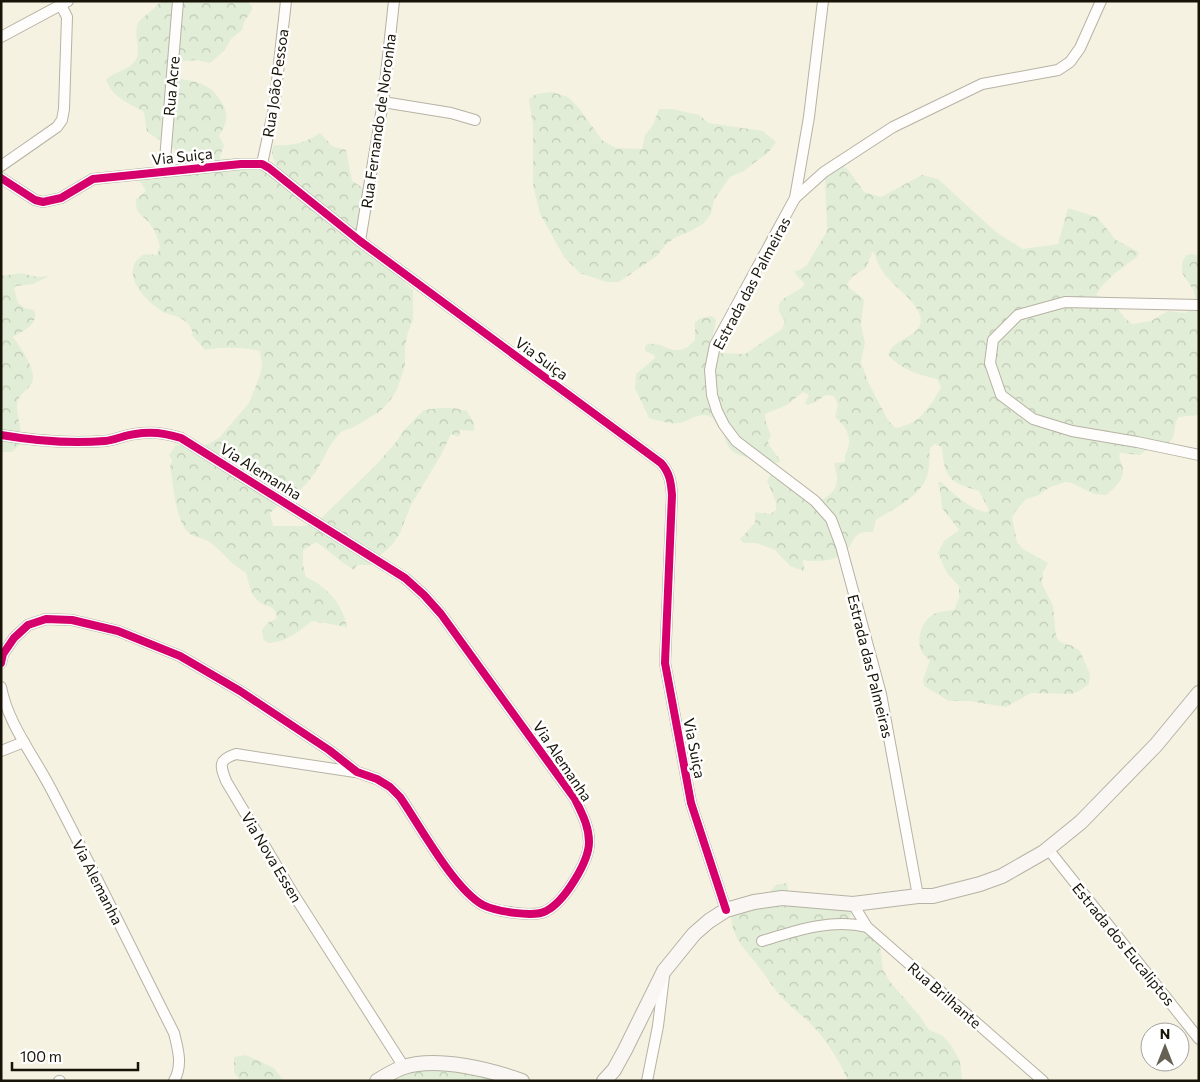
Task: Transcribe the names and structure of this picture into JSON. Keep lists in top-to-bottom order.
{
  "streets": {
    "street": [
      "Rua João Pessoa",
      "Rua Acre",
      "Rua Fernando de Noronha",
      "Via Suiça",
      "Estrada das Palmeiras",
      "Via Alemanha",
      "Via Nova Essen",
      "Estrada dos Eucaliptos",
      "Rua Brilhante"
    ]
  },
  "crossings": [
    ["Rua João Pessoa", "Via Suiça"],
    ["Rua Acre", "Via Suiça"],
    ["Rua Fernando de Noronha", "Via Suiça"],
    ["Via Alemanha", "Via Nova Essen"]
  ],
  "scale_bar": "100 m",
  "north": "top"
}
